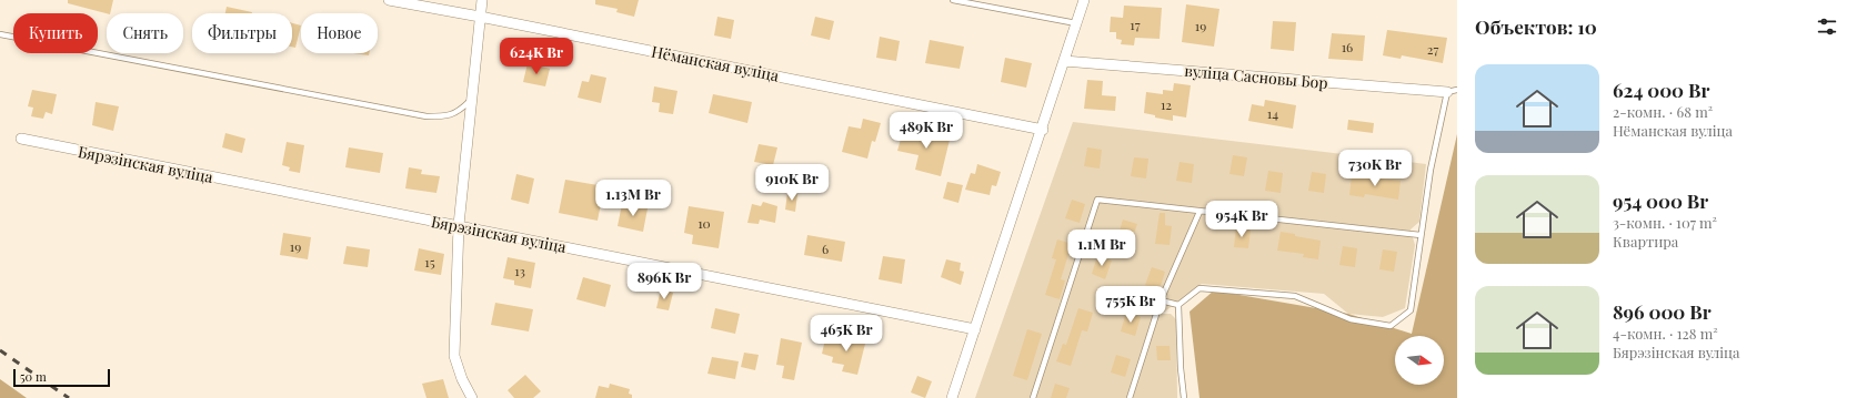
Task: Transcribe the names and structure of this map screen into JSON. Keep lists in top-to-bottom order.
{
  "streets": {
    "street": ["Нёманская вуліца", "вуліца Сасновы Бор", "Бярэзінская вуліца"]
  },
  "house_numbers": [
    "17",
    "19",
    "16",
    "27",
    "12",
    "14",
    "10",
    "19",
    "6",
    "15",
    "13"
  ],
  "scale_bar": "50 m",
  "north": "right",
  "page": {
    "heading": "Объектов: 10",
    "chip": [
      "Купить",
      "Снять",
      "Фильтры",
      "Новое"
    ],
    "price": [
      "624K Br",
      "489K Br",
      "730K Br",
      "910K Br",
      "1.13M Br",
      "954K Br",
      "1.1M Br",
      "896K Br",
      "755K Br",
      "465K Br"
    ],
    "list": [
      {
        "name": "624 000 Br",
        "note": "2-комн. · 68 m² · Нёманская вуліца"
      },
      {
        "name": "954 000 Br",
        "note": "3-комн. · 107 m² · Квартира"
      },
      {
        "name": "896 000 Br",
        "note": "4-комн. · 128 m² · Бярэзінская вуліца"
      }
    ],
    "scale": "50 m"
  }
}
